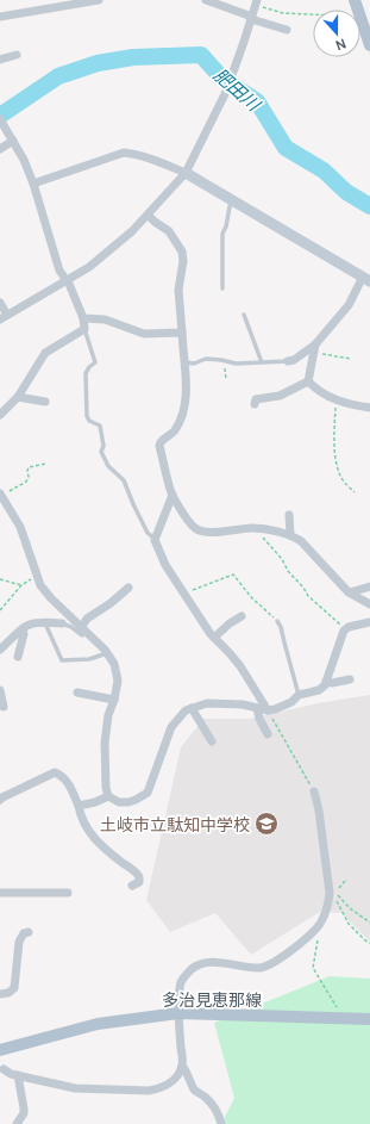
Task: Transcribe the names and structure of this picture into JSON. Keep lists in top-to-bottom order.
{
  "streets": {
    "main road": ["多治見恵那線"]
  },
  "water": ["肥田川"],
  "places": {
    "school or university": ["土岐市立駄知中学校"]
  },
  "north": "bottom"
}
